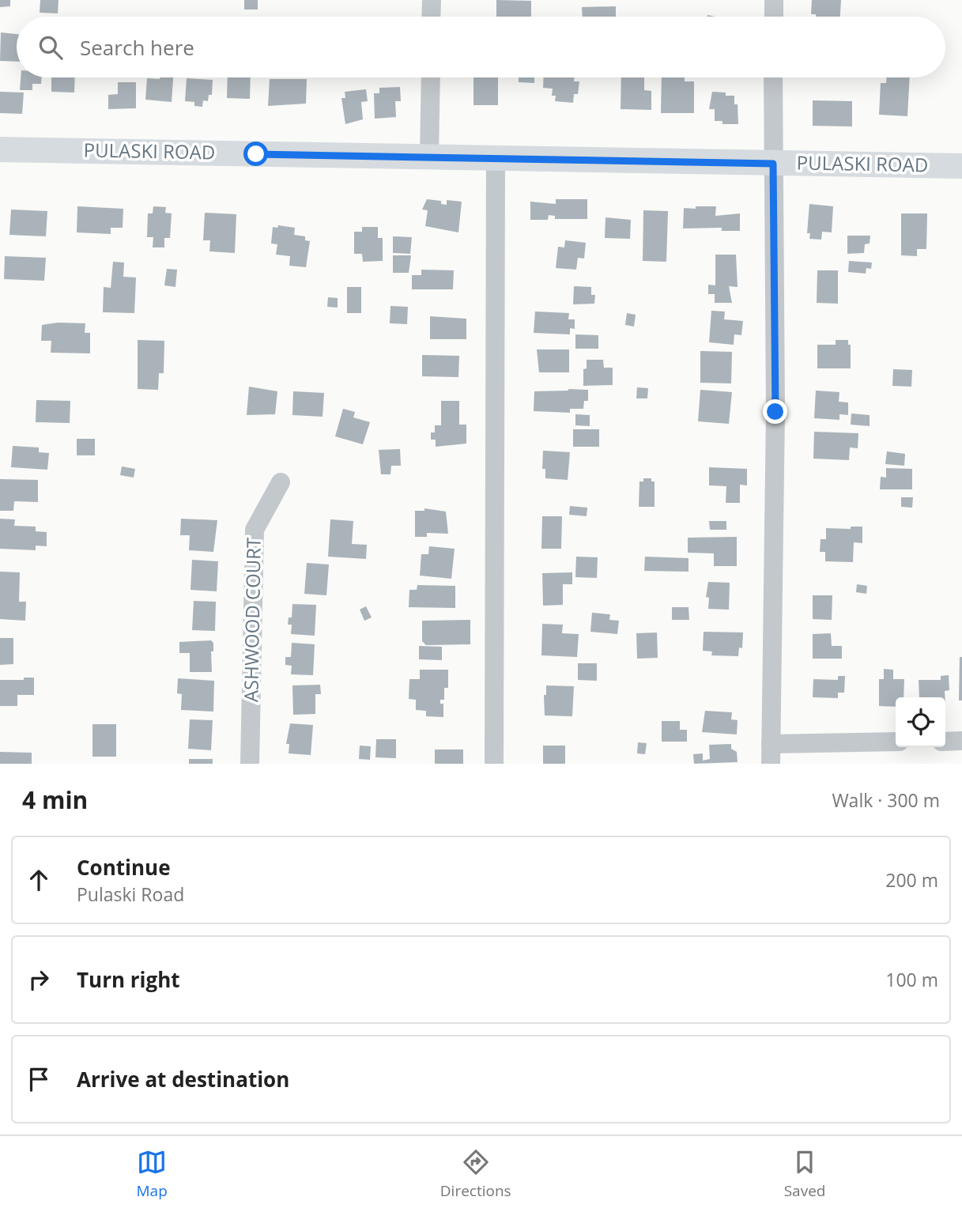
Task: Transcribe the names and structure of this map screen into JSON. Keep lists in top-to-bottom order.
{
  "streets": {
    "main road": ["PULASKI ROAD"],
    "street": ["ASHWOOD COURT"]
  },
  "page": {
    "search": "Search here",
    "heading": ["4 min", "Walk · 300 m"],
    "list": [
      ["Continue", "Pulaski Road", "200 m"],
      ["Turn right", "100 m"],
      "Arrive at destination"
    ],
    "nav": ["Map", "Directions", "Saved"]
  }
}
